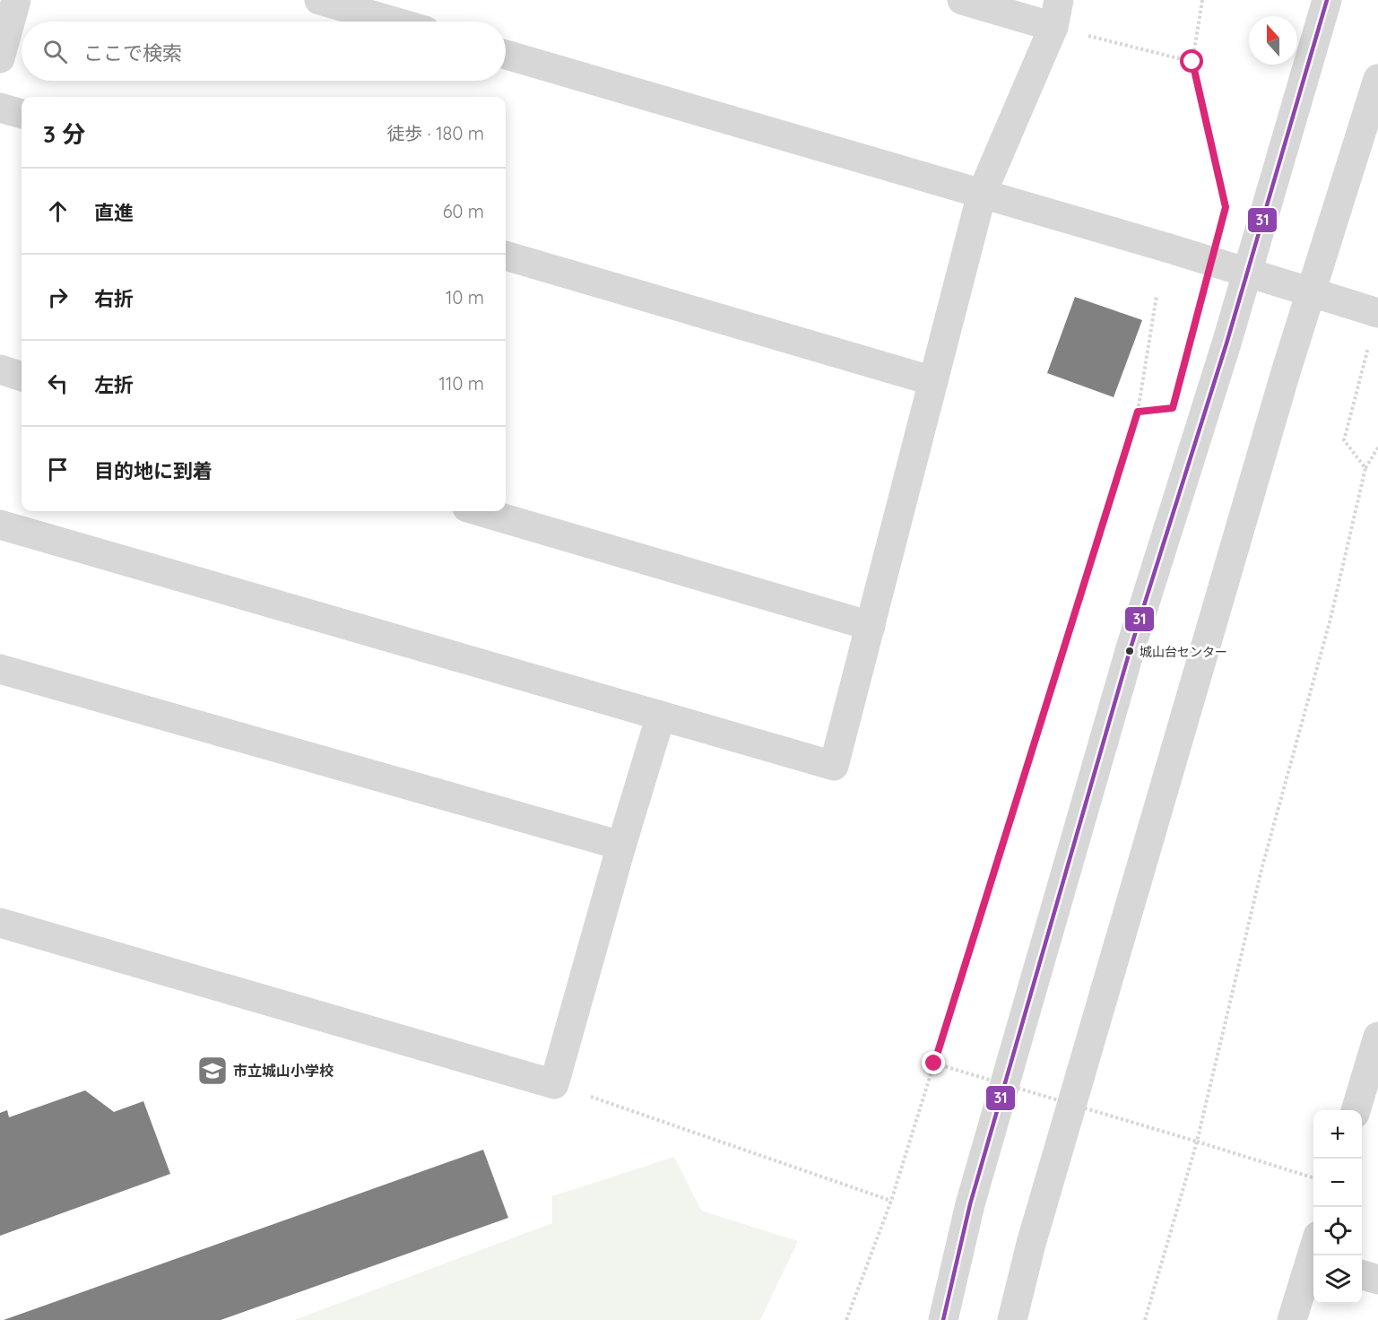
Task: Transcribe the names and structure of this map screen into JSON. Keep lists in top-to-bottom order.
{
  "places": {
    "other": ["城山台センター"],
    "school or university": ["市立城山小学校"]
  },
  "lines": ["transit line 31"],
  "north": "top",
  "page": {
    "search": "ここで検索",
    "heading": ["3 分", "徒歩 · 180 m"],
    "list": [
      ["直進", "60 m"],
      ["右折", "10 m"],
      ["左折", "110 m"],
      "目的地に到着"
    ],
    "map_buttons": ["+", "−"]
  }
}
